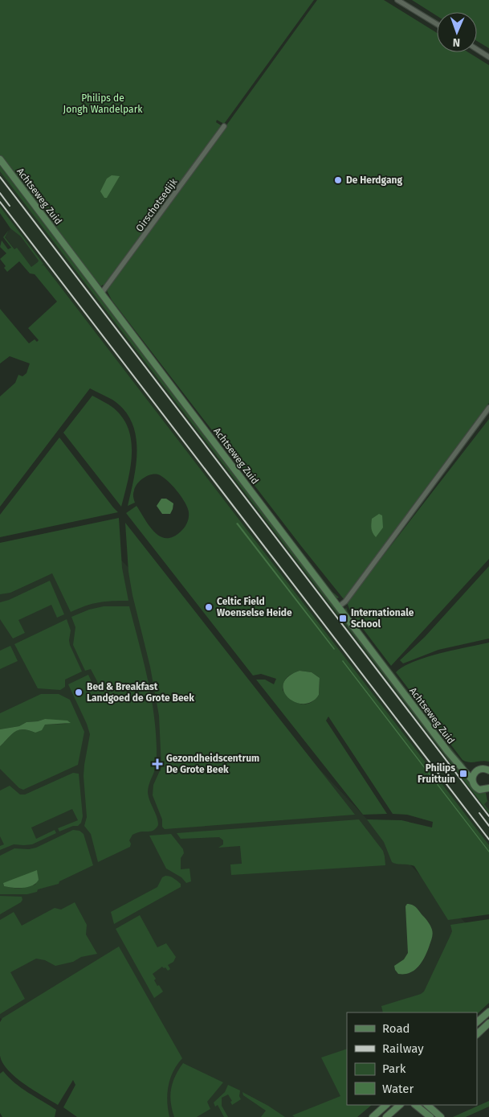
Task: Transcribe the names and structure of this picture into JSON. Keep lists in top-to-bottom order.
{
  "streets": {
    "street": ["Achtseweg Zuid", "Oirschotsedijk"]
  },
  "crossings": [
    ["Achtseweg Zuid", "Oirschotsedijk"]
  ],
  "parks": ["Philips de Jongh Wandelpark"],
  "places": {
    "other": ["De Herdgang", "Celtic Field Woenselse Heide", "Bed & Breakfast Landgoed de Grote Beek"],
    "transit": ["Internationale School", "Philips Fruittuin"],
    "health": ["Gezondheidscentrum De Grote Beek"]
  },
  "legend": [
    "Road",
    "Railway",
    "Park",
    "Water"
  ],
  "north": "bottom"
}
